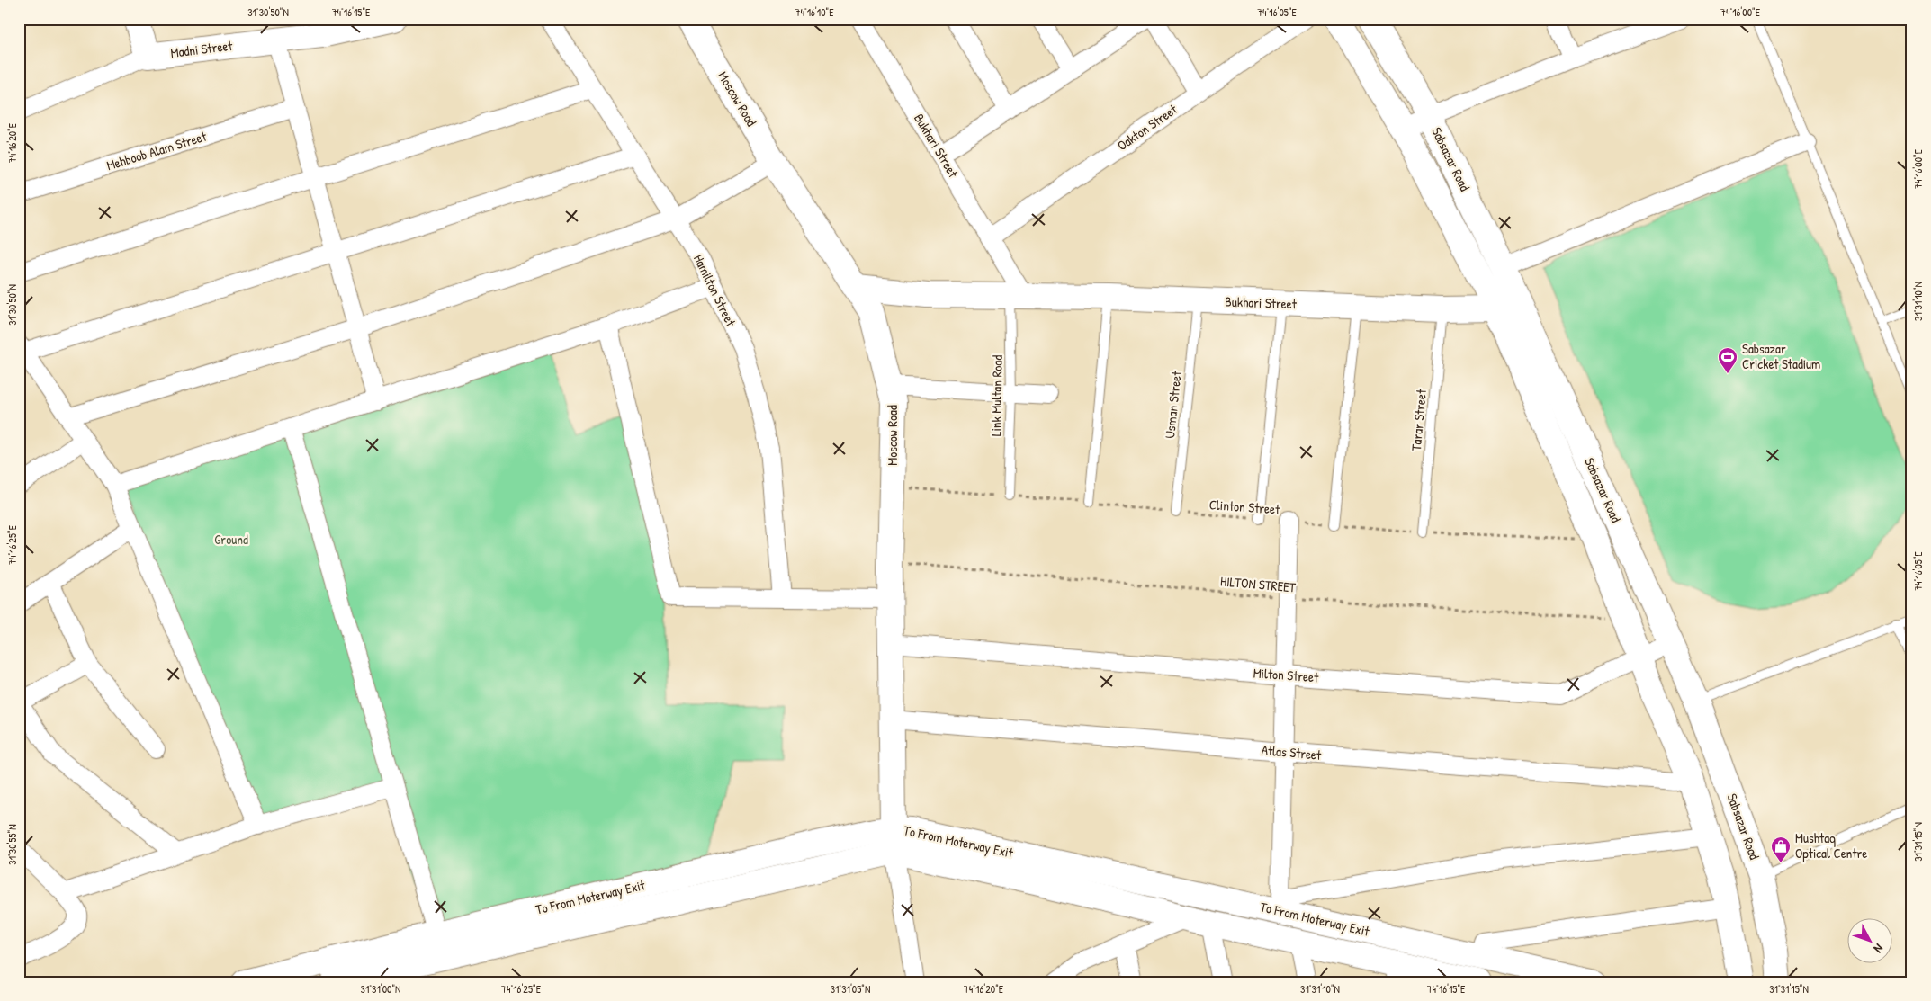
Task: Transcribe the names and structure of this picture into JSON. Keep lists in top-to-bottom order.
{
  "streets": {
    "main road": [
      "Madni Street",
      "Moscow Road",
      "Bukhari Street",
      "Sabsazar Road",
      "To From Moterway Exit"
    ],
    "street": [
      "Oakton Street",
      "Mehboob Alam Street",
      "Hamilton Street",
      "Milton Street",
      "Atlas Street"
    ],
    "lane": ["Link Multan Road", "Usman Street", "Tarar Street"],
    "path": ["Clinton Street", "HILTON STREET"]
  },
  "crossings": [
    ["Moscow Road", "Bukhari Street"],
    ["Moscow Road", "Clinton Street"],
    ["Moscow Road", "HILTON STREET"],
    ["Moscow Road", "Milton Street"],
    ["Moscow Road", "Atlas Street"],
    ["Moscow Road", "To From Moterway Exit"],
    ["Oakton Street", "Bukhari Street"],
    ["Bukhari Street", "Sabsazar Road"],
    ["Bukhari Street", "Link Multan Road"],
    ["Bukhari Street", "Usman Street"],
    ["Bukhari Street", "Tarar Street"],
    ["Sabsazar Road", "Clinton Street"],
    ["Sabsazar Road", "HILTON STREET"],
    ["Sabsazar Road", "Milton Street"],
    ["Sabsazar Road", "Atlas Street"],
    ["Link Multan Road", "Clinton Street"],
    ["Usman Street", "Clinton Street"],
    ["Tarar Street", "Clinton Street"]
  ],
  "parks": ["Ground"],
  "places": {
    "sports": ["Sabsazar Cricket Stadium"],
    "shop": ["Mushtaq Optical Centre"]
  },
  "north": "bottom right",
  "coordinates": [
    "31°30'50\"N",
    "74°16'15\"E",
    "74°16'10\"E",
    "74°16'05\"E",
    "74°16'00\"E",
    "74°16'20\"E",
    "31°31'10\"N",
    "74°16'25\"E",
    "31°31'15\"N",
    "31°30'55\"N",
    "31°31'00\"N",
    "31°31'05\"N"
  ]
}
